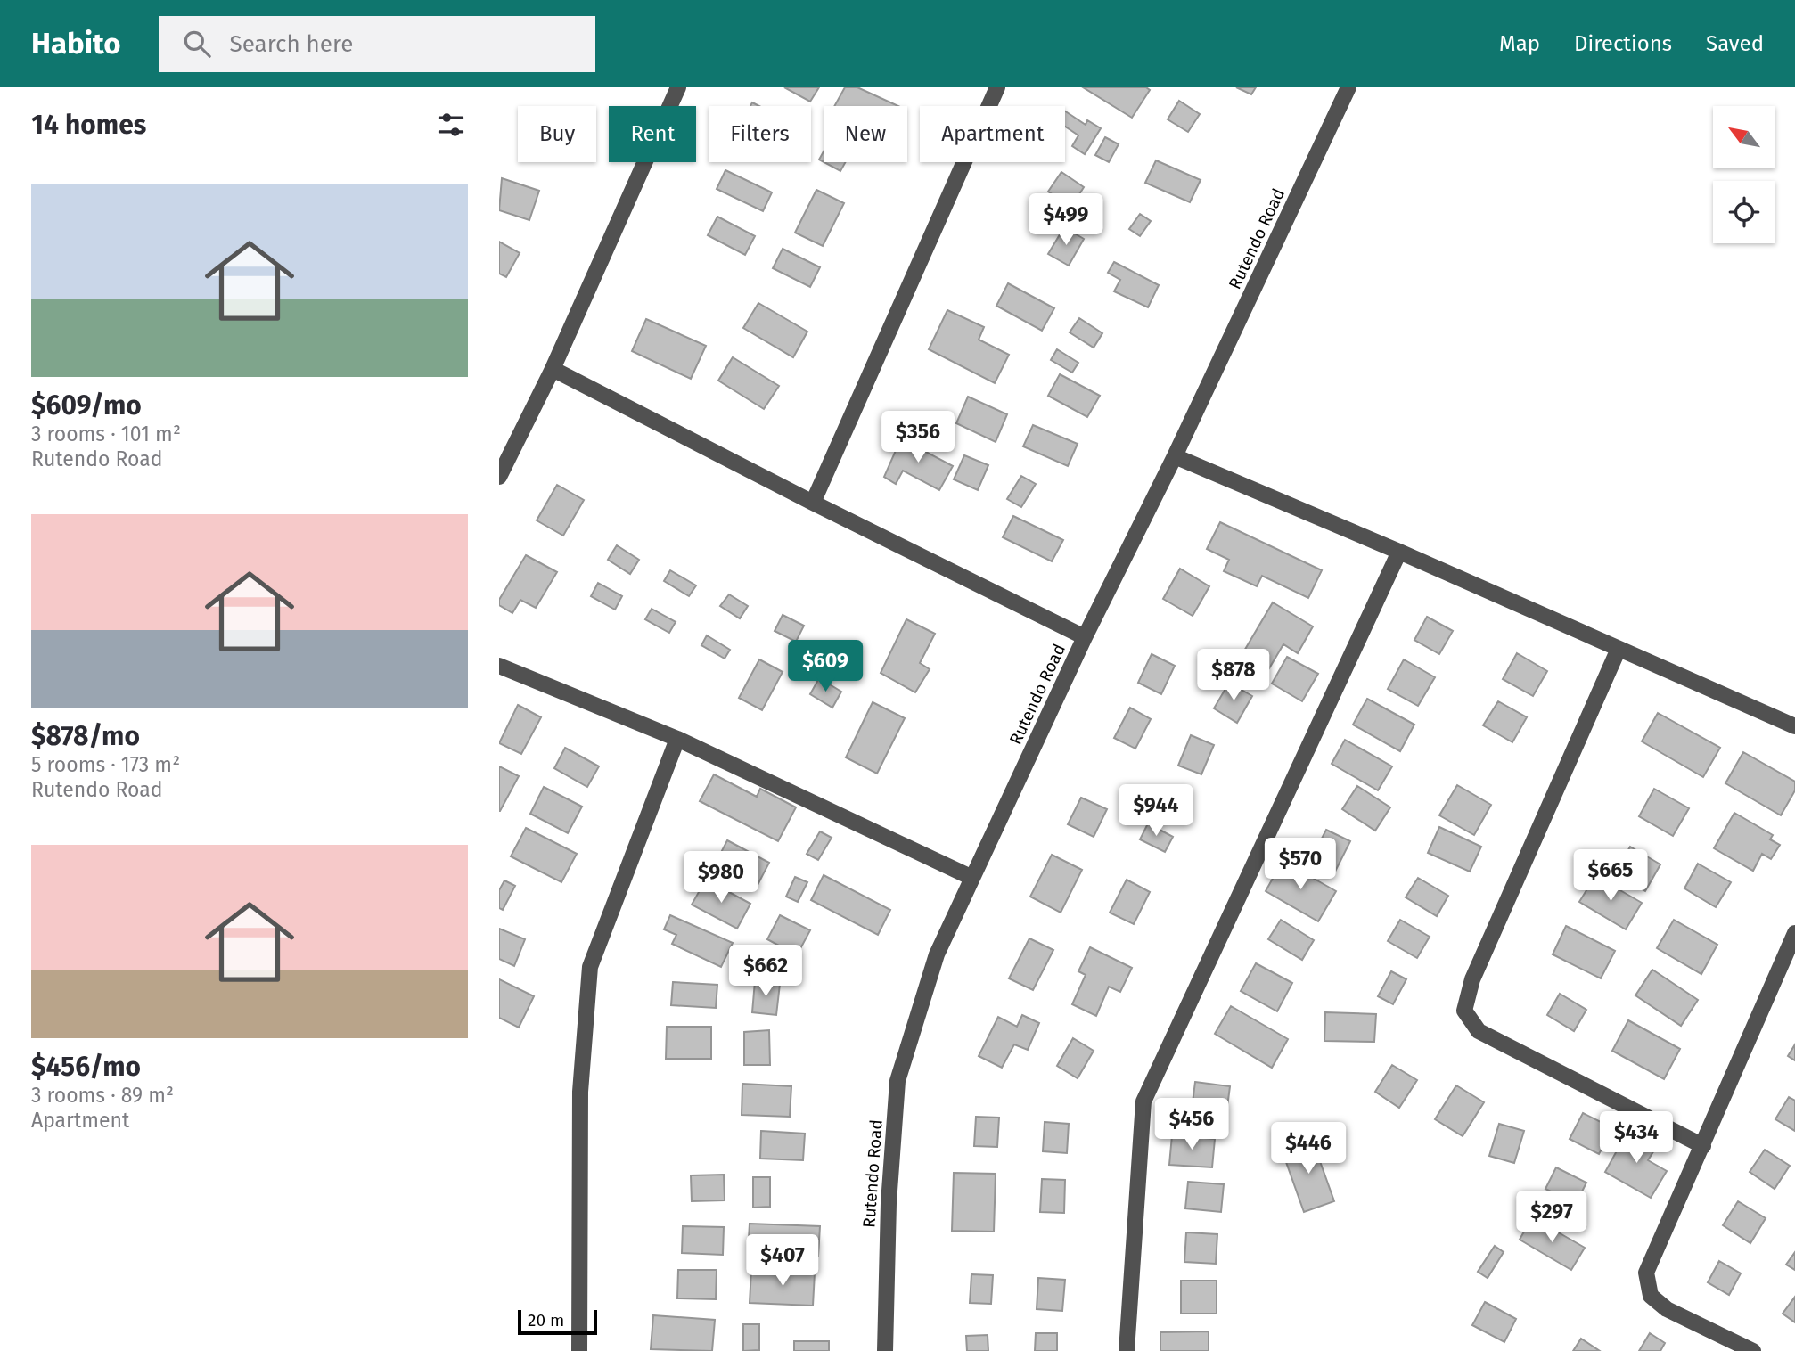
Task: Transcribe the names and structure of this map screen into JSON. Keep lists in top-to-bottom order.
{
  "streets": {
    "street": ["Rutendo Road"]
  },
  "scale_bar": "20 m",
  "north": "top left",
  "page": {
    "header": "Habito",
    "search": "Search here",
    "nav": ["Map", "Directions", "Saved"],
    "heading": "14 homes",
    "chip": [
      "Buy",
      "Rent",
      "Filters",
      "New",
      "Apartment"
    ],
    "list": [
      {
        "name": "$609/mo",
        "note": "3 rooms · 101 m² · Rutendo Road"
      },
      {
        "name": "$878/mo",
        "note": "5 rooms · 173 m² · Rutendo Road"
      },
      {
        "name": "$456/mo",
        "note": "3 rooms · 89 m² · Apartment"
      }
    ],
    "price": [
      "$499",
      "$356",
      "$609",
      "$878",
      "$944",
      "$570",
      "$665",
      "$980",
      "$662",
      "$456",
      "$434",
      "$446",
      "$297",
      "$407"
    ],
    "scale": "20 m"
  }
}
